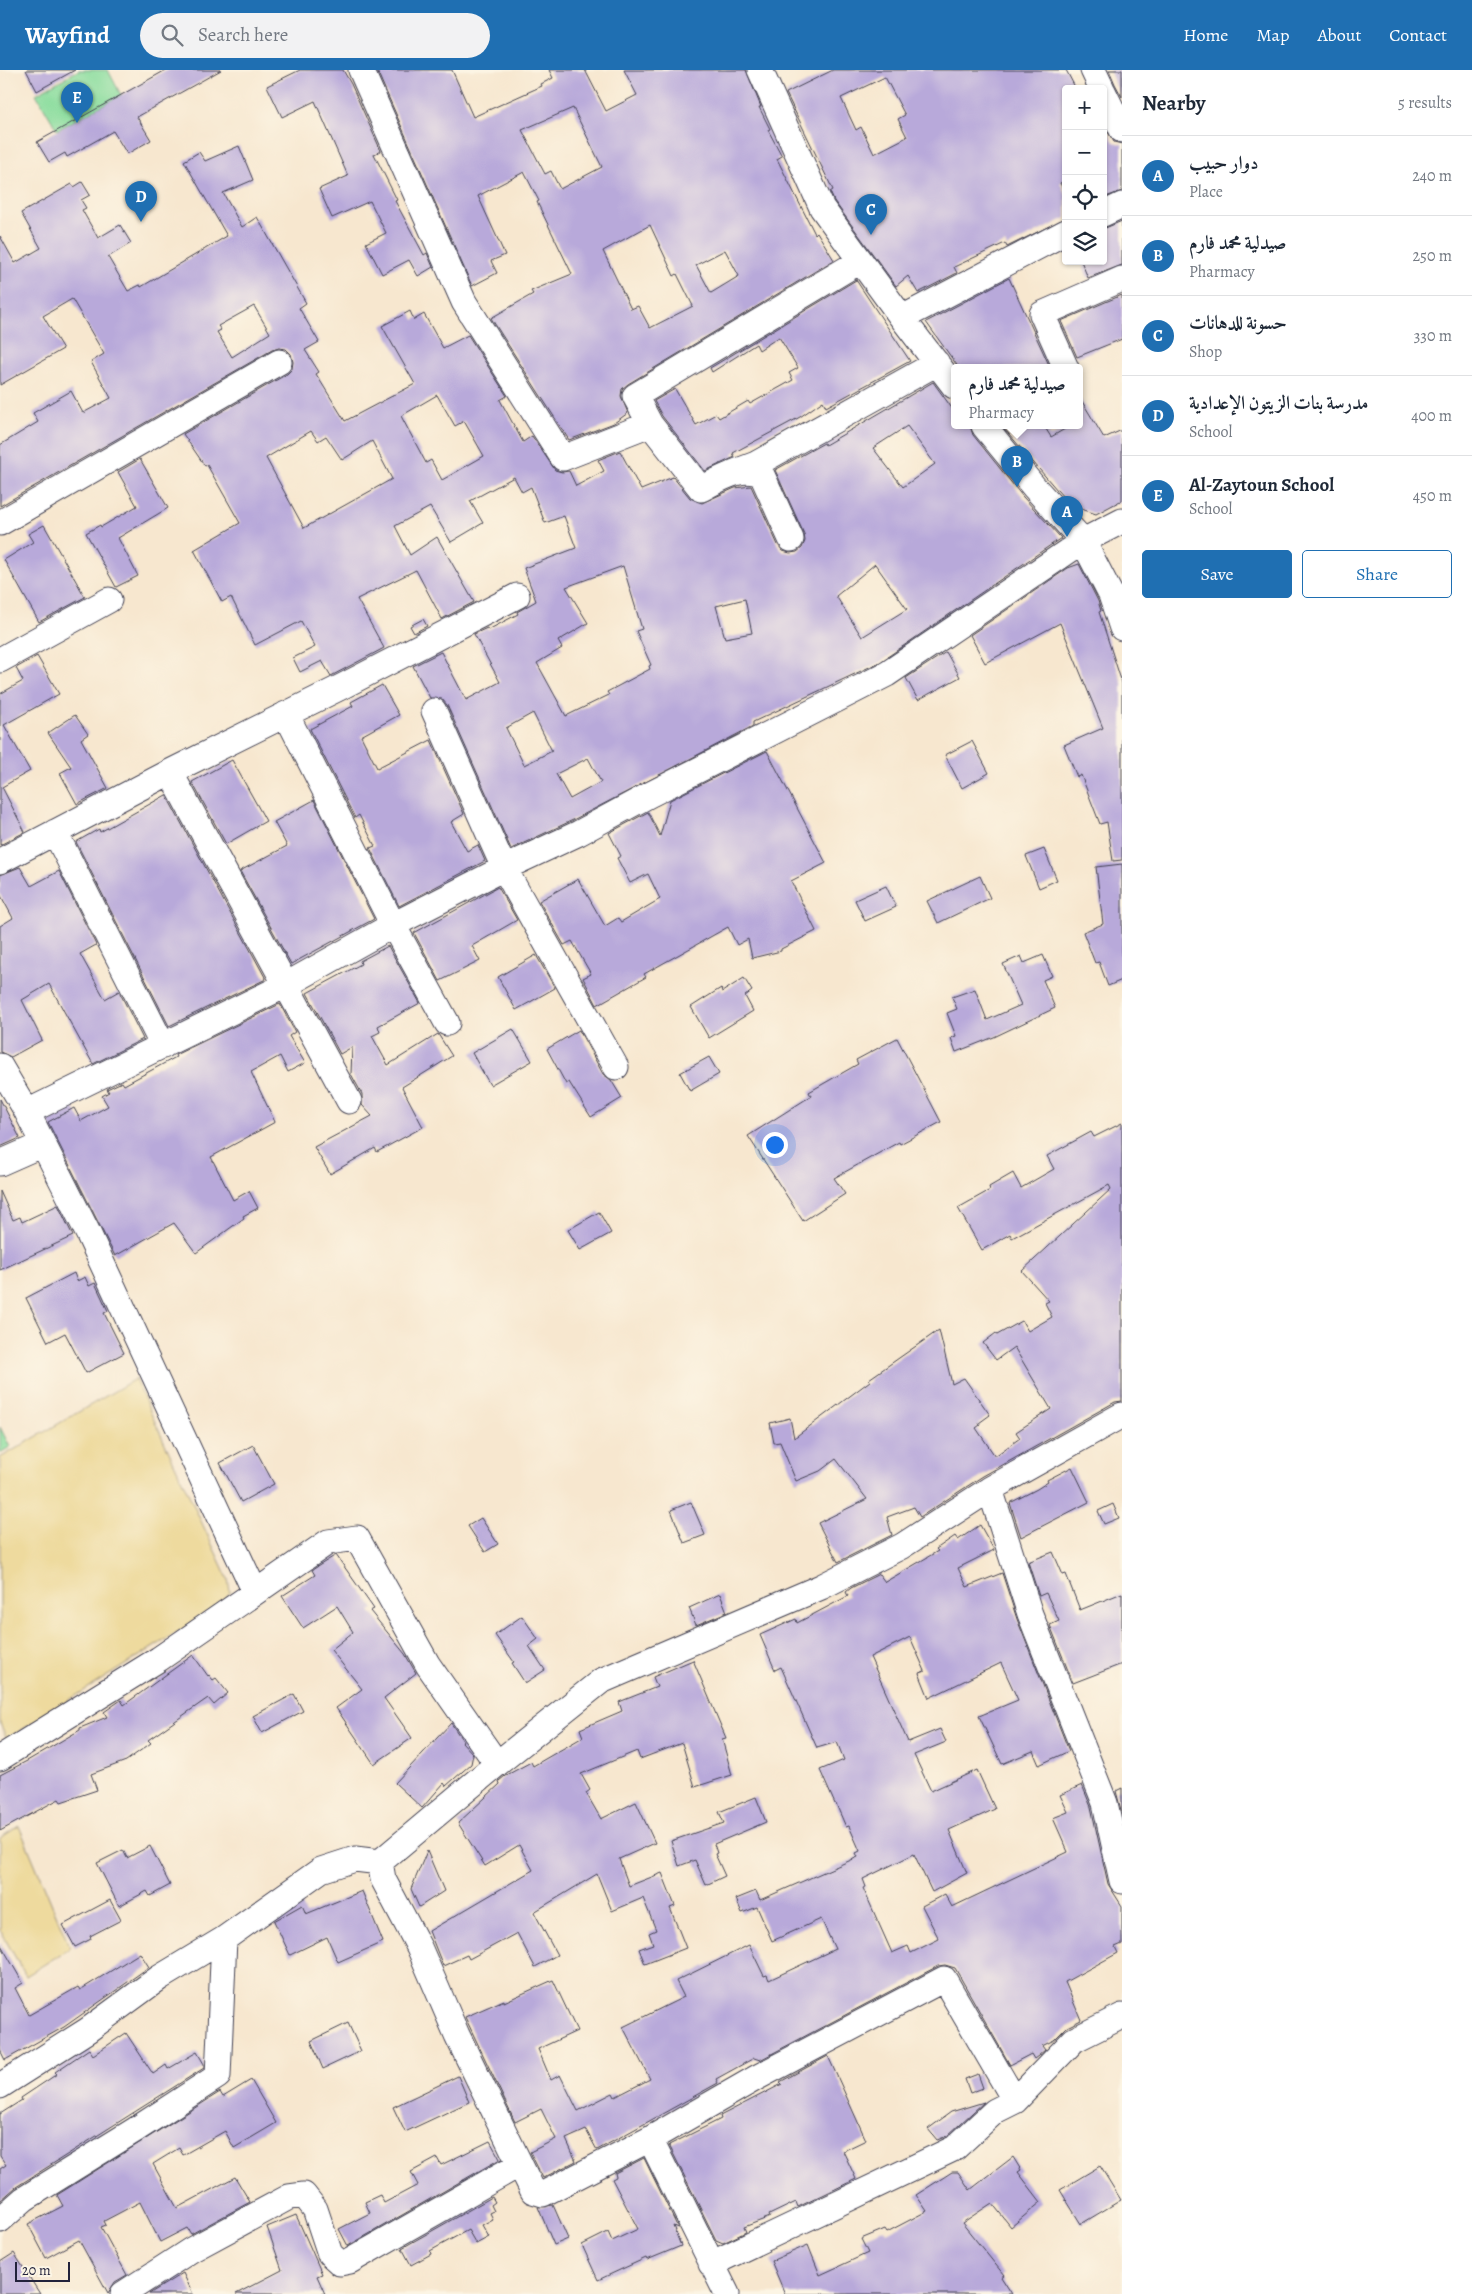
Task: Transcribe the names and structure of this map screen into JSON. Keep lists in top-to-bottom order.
{
  "scale_bar": "20 m",
  "page": {
    "header": "Wayfind",
    "search": "Search here",
    "nav": [
      "Home",
      "Map",
      "About",
      "Contact"
    ],
    "heading": ["Nearby", "5 results"],
    "pins": [
      "E",
      "D",
      "C",
      "B",
      "A"
    ],
    "map_buttons": ["+", "−"],
    "list": [
      {
        "mark": "A",
        "name": "دوار حبيب",
        "note": "Place",
        "value": "240 m"
      },
      {
        "mark": "B",
        "name": "صيدلية محمد فارم",
        "note": "Pharmacy",
        "value": "250 m"
      },
      {
        "mark": "C",
        "name": "حسونة للدهانات",
        "note": "Shop",
        "value": "330 m"
      },
      {
        "mark": "D",
        "name": "مدرسة بنات الزيتون الإعدادية",
        "note": "School",
        "value": "400 m"
      },
      {
        "mark": "E",
        "name": "Al-Zaytoun School",
        "note": "School",
        "value": "450 m"
      }
    ],
    "popup": ["صيدلية محمد فارم", "Pharmacy"],
    "buttons": ["Save", "Share"],
    "scale": "20 m"
  }
}
